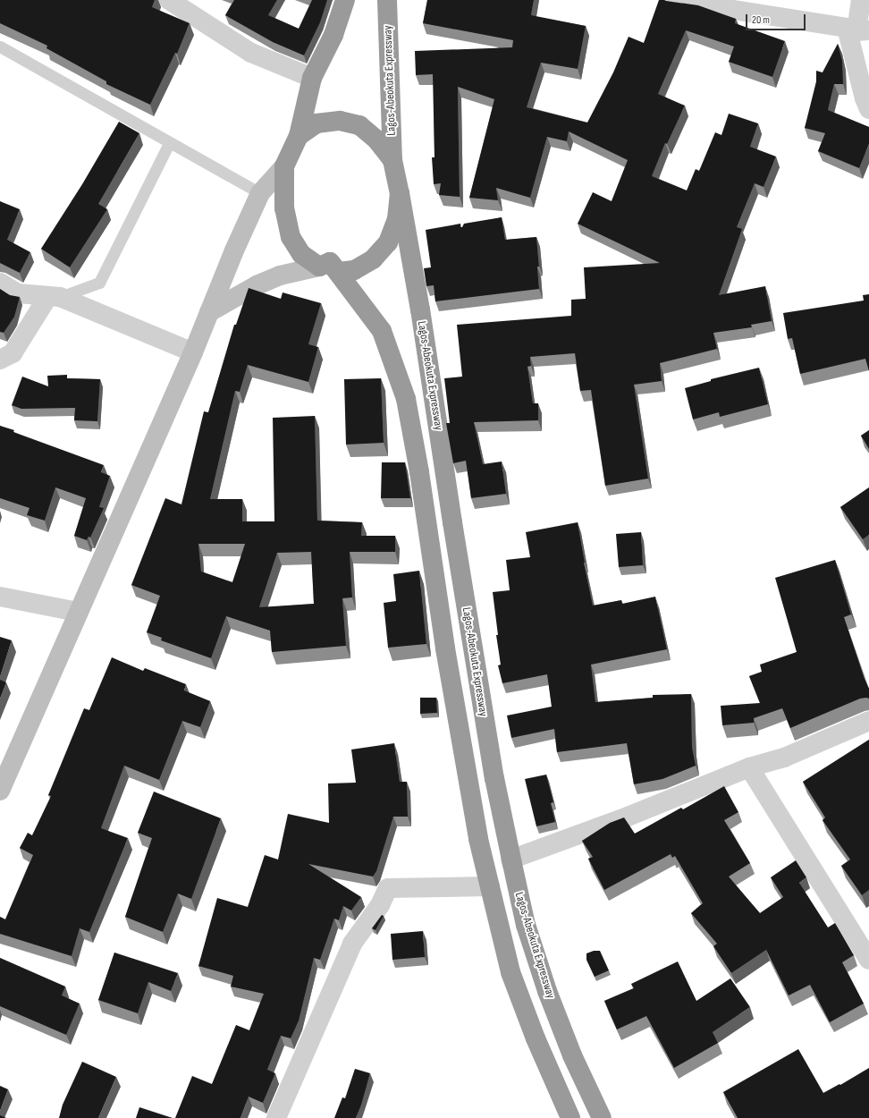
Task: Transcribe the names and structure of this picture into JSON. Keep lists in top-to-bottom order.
{
  "streets": {
    "highway": ["Lagos-Abeokuta Expressway"]
  },
  "scale_bar": "20 m"
}
